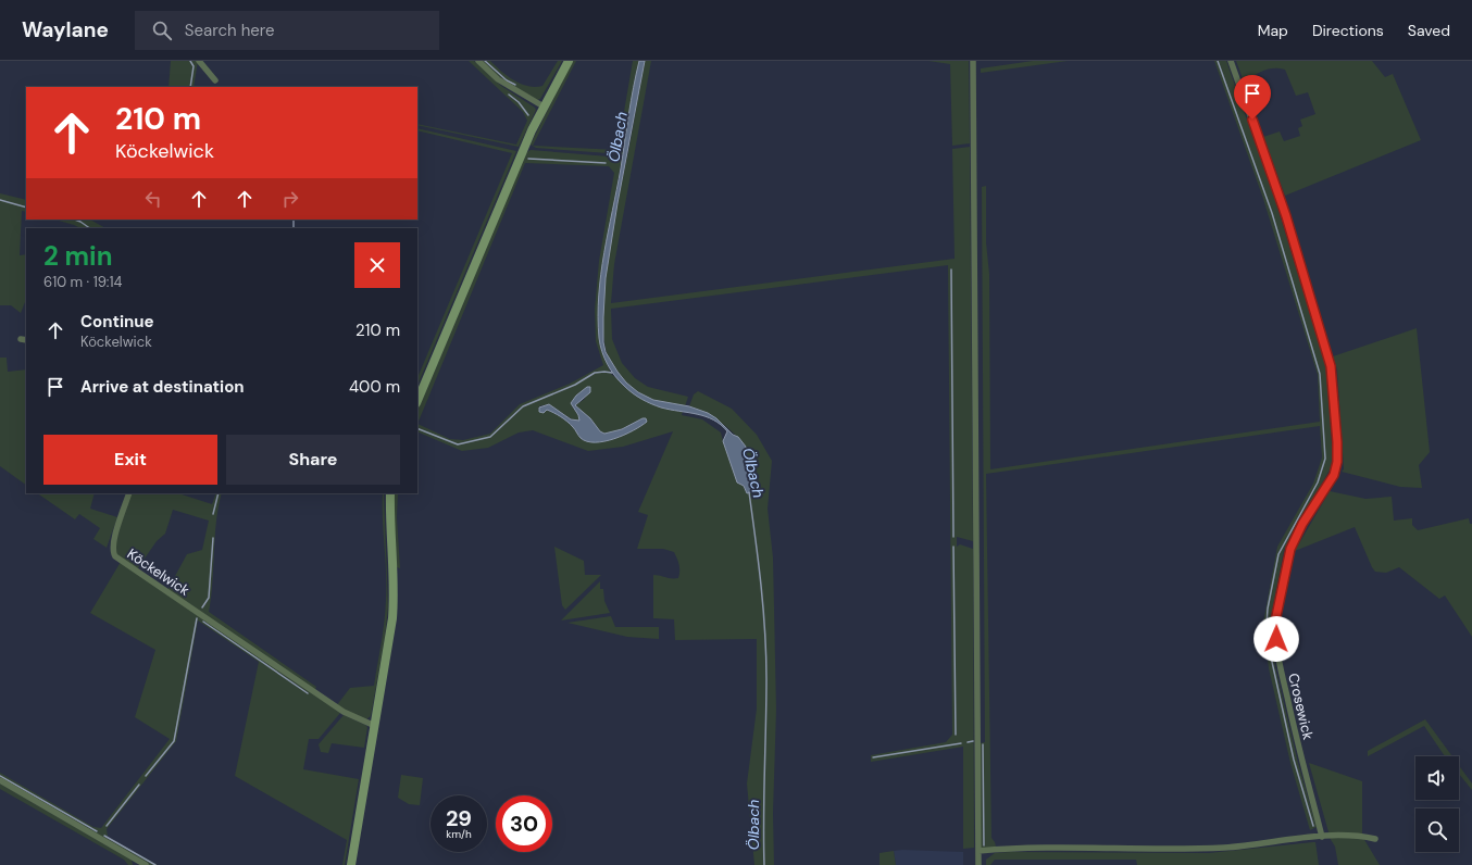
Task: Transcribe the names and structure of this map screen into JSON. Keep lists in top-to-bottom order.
{
  "streets": {
    "street": ["Köckelwick", "Crosewick"]
  },
  "water": ["Ölbach"],
  "page": {
    "header": "Waylane",
    "search": "Search here",
    "nav": ["Map", "Directions", "Saved"],
    "turn": ["210 m", "Köckelwick"],
    "heading": ["2 min", "610 m · 19:14"],
    "list": [
      {
        "name": "Continue",
        "note": "Köckelwick",
        "value": "210 m"
      },
      {
        "name": "Arrive at destination",
        "value": "400 m"
      }
    ],
    "buttons": ["Exit", "Share"],
    "speed": "29 km/h",
    "limit": "30"
  }
}
